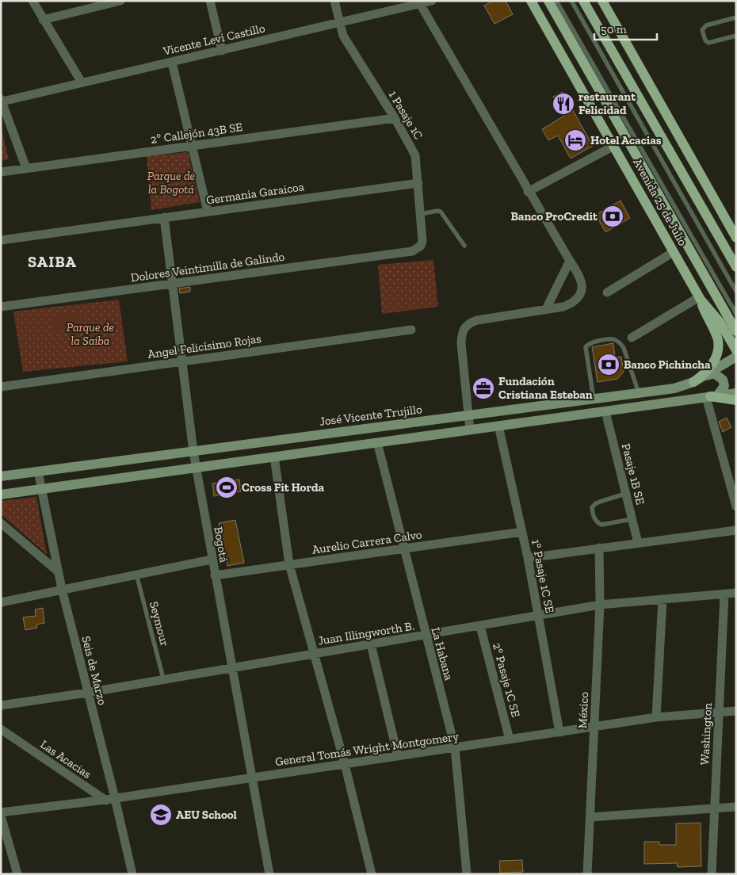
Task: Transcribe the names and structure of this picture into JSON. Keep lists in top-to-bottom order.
{
  "streets": {
    "main road": ["Avenida 25 de Julio", "José Vicente Trujillo"],
    "street": [
      "Vicente Levi Castillo",
      "1 Pasaje 1C",
      "2º Callejón 43B SE",
      "Germania Garaicoa",
      "Dolores Veintimilla de Galindo",
      "Angel Felicísimo Rojas",
      "Pasaje 1B SE",
      "Aurelio Carrera Calvo",
      "Bogotá",
      "1° Pasaje 1C SE",
      "Juan Illingworth B.",
      "La Habana",
      "Seis de Marzo",
      "2° Pasaje 1C SE",
      "México",
      "Washington",
      "General Tomás Wright Montgomery",
      "Las Acacias"
    ],
    "lane": ["Seymour"]
  },
  "crossings": [
    ["Vicente Levi Castillo", "1 Pasaje 1C"],
    ["1 Pasaje 1C", "2º Callejón 43B SE"],
    ["1 Pasaje 1C", "Germania Garaicoa"],
    ["1 Pasaje 1C", "Dolores Veintimilla de Galindo"],
    ["Germania Garaicoa", "Bogotá"],
    ["Dolores Veintimilla de Galindo", "Bogotá"],
    ["Angel Felicísimo Rojas", "Bogotá"],
    ["José Vicente Trujillo", "Bogotá"],
    ["José Vicente Trujillo", "Seis de Marzo"],
    ["Aurelio Carrera Calvo", "Bogotá"],
    ["Aurelio Carrera Calvo", "1° Pasaje 1C SE"],
    ["Aurelio Carrera Calvo", "La Habana"],
    ["Bogotá", "Juan Illingworth B."],
    ["Bogotá", "General Tomás Wright Montgomery"],
    ["1° Pasaje 1C SE", "Juan Illingworth B."],
    ["1° Pasaje 1C SE", "General Tomás Wright Montgomery"],
    ["Seymour", "Juan Illingworth B."],
    ["Juan Illingworth B.", "La Habana"],
    ["Juan Illingworth B.", "Seis de Marzo"],
    ["Juan Illingworth B.", "2° Pasaje 1C SE"],
    ["Juan Illingworth B.", "México"],
    ["Juan Illingworth B.", "Washington"],
    ["La Habana", "General Tomás Wright Montgomery"],
    ["Seis de Marzo", "General Tomás Wright Montgomery"],
    ["Seis de Marzo", "Las Acacias"],
    ["2° Pasaje 1C SE", "General Tomás Wright Montgomery"],
    ["México", "General Tomás Wright Montgomery"],
    ["Washington", "General Tomás Wright Montgomery"],
    ["General Tomás Wright Montgomery", "Las Acacias"]
  ],
  "districts": ["SAIBA"],
  "parks": ["Parque de la Bogotá", "Parque de la Saiba"],
  "places": {
    "restaurant": ["restaurant Felicidad"],
    "hotel": ["Hotel Acacias"],
    "bank": ["Banco ProCredit", "Banco Pichincha"],
    "office": ["Fundación Cristiana Esteban"],
    "sports": ["Cross Fit Horda"],
    "school or university": ["AEU School"]
  },
  "scale_bar": "50 m"
}
